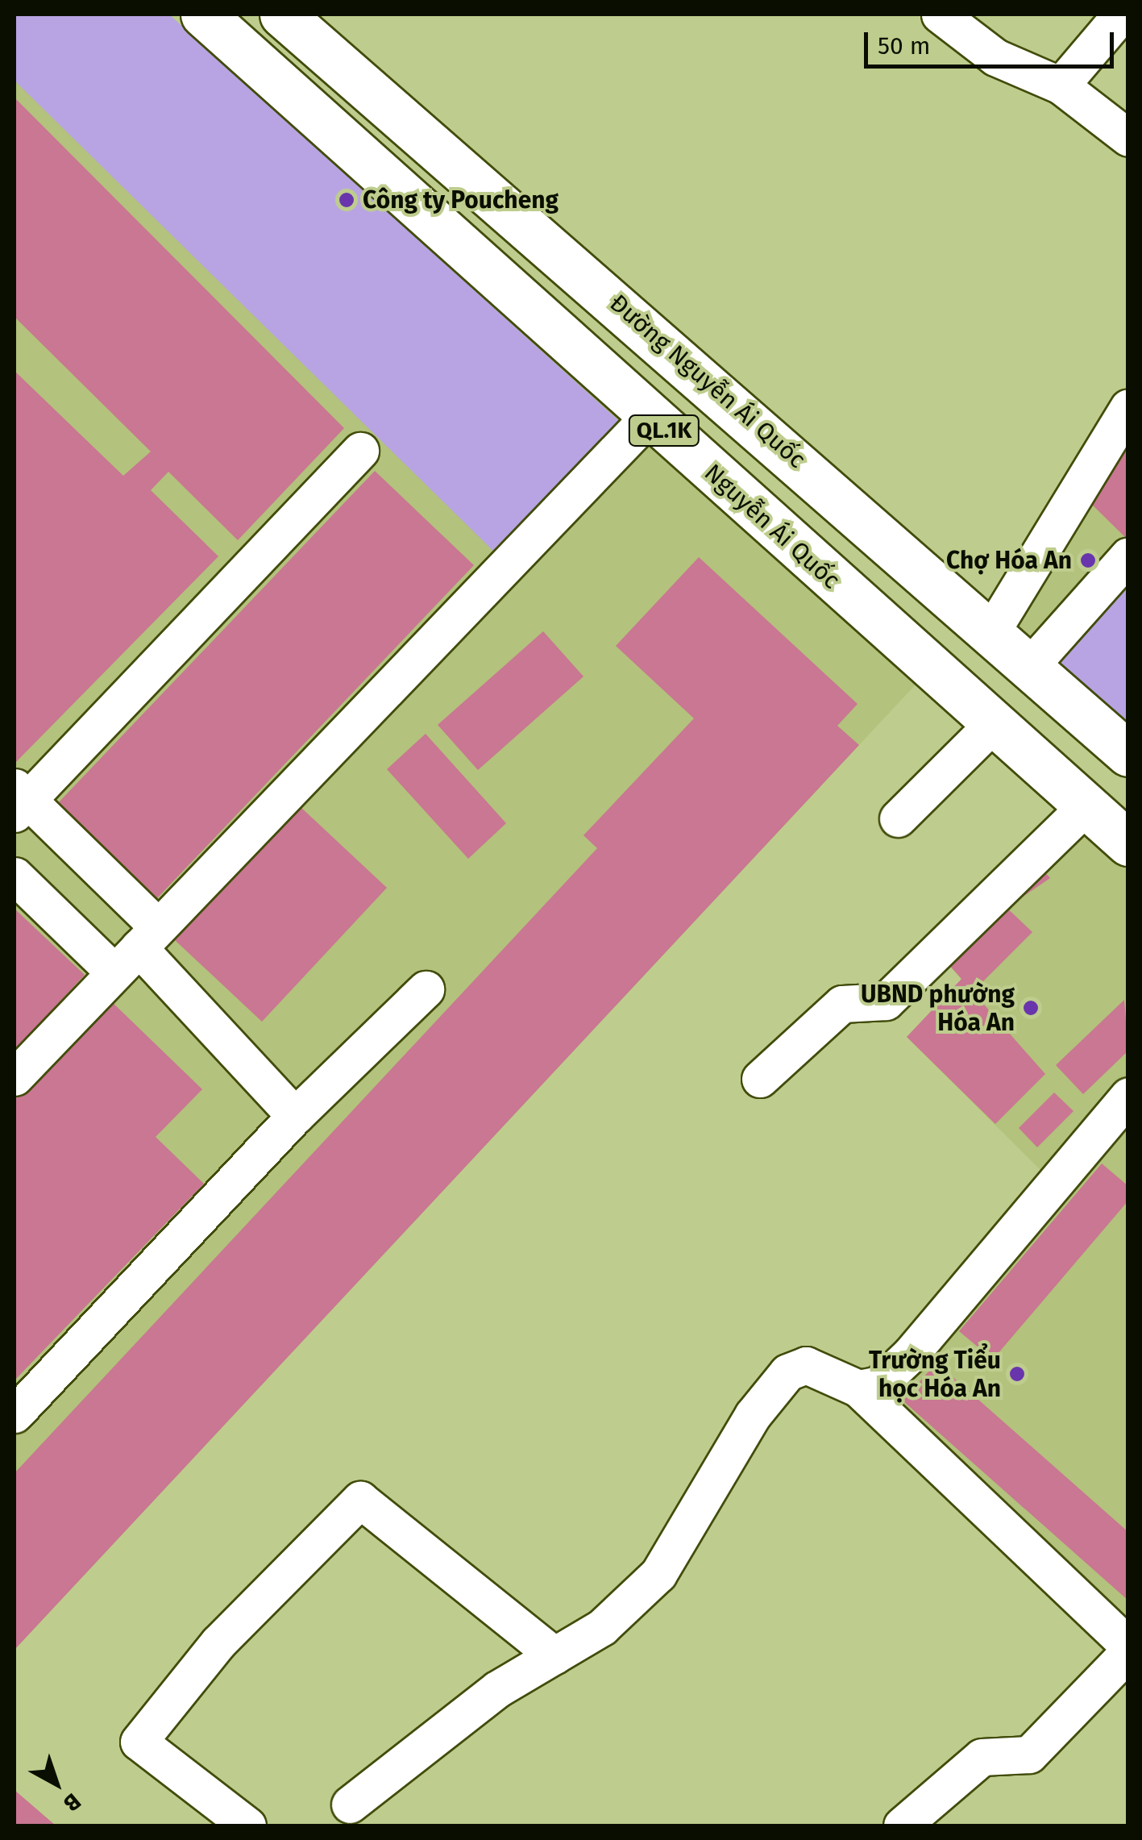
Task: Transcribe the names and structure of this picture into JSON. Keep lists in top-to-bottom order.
{
  "streets": {
    "main road": ["Đường Nguyễn Ái Quốc", "QL.1K", "Nguyễn Ái Quốc"]
  },
  "places": [
    "Công ty Poucheng",
    "Chợ Hóa An",
    "UBND phường Hóa An",
    "Trường Tiểu học Hóa An"
  ],
  "scale_bar": "50 m",
  "north": "bottom right"
}
